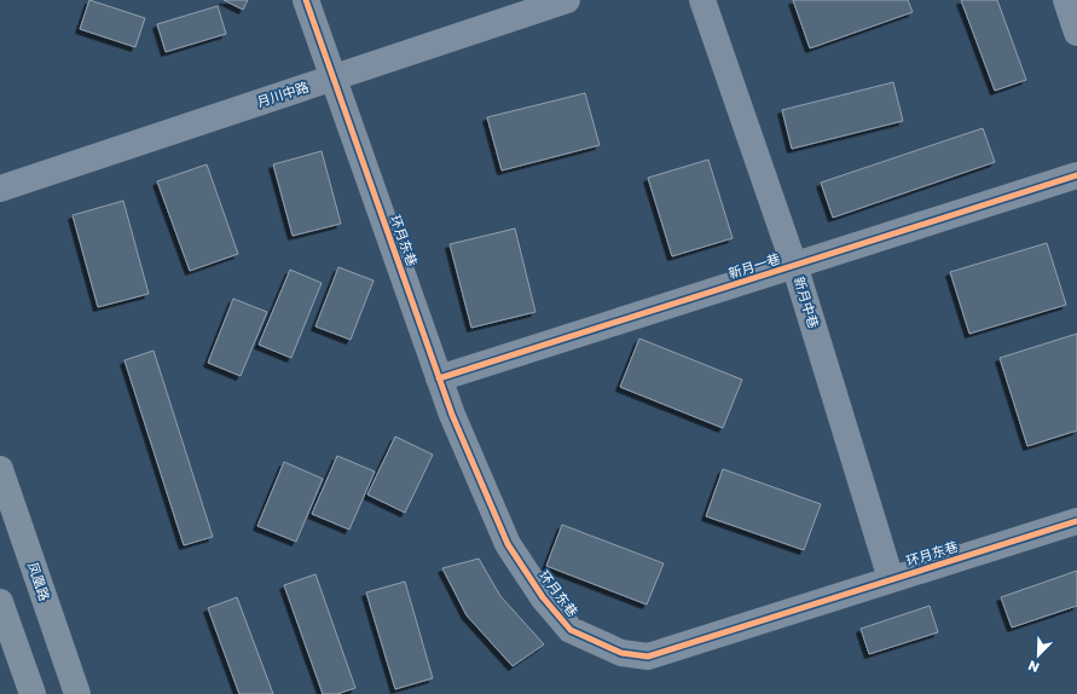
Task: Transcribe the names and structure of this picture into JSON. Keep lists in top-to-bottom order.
{
  "streets": {
    "highway": ["凤凰路"],
    "street": [
      "月川中路",
      "环月东巷",
      "新月一巷",
      "新月中巷"
    ]
  },
  "crossings": [
    ["月川中路", "环月东巷"],
    ["环月东巷", "新月一巷"],
    ["环月东巷", "新月中巷"],
    ["新月一巷", "新月中巷"]
  ],
  "north": "bottom left"
}
